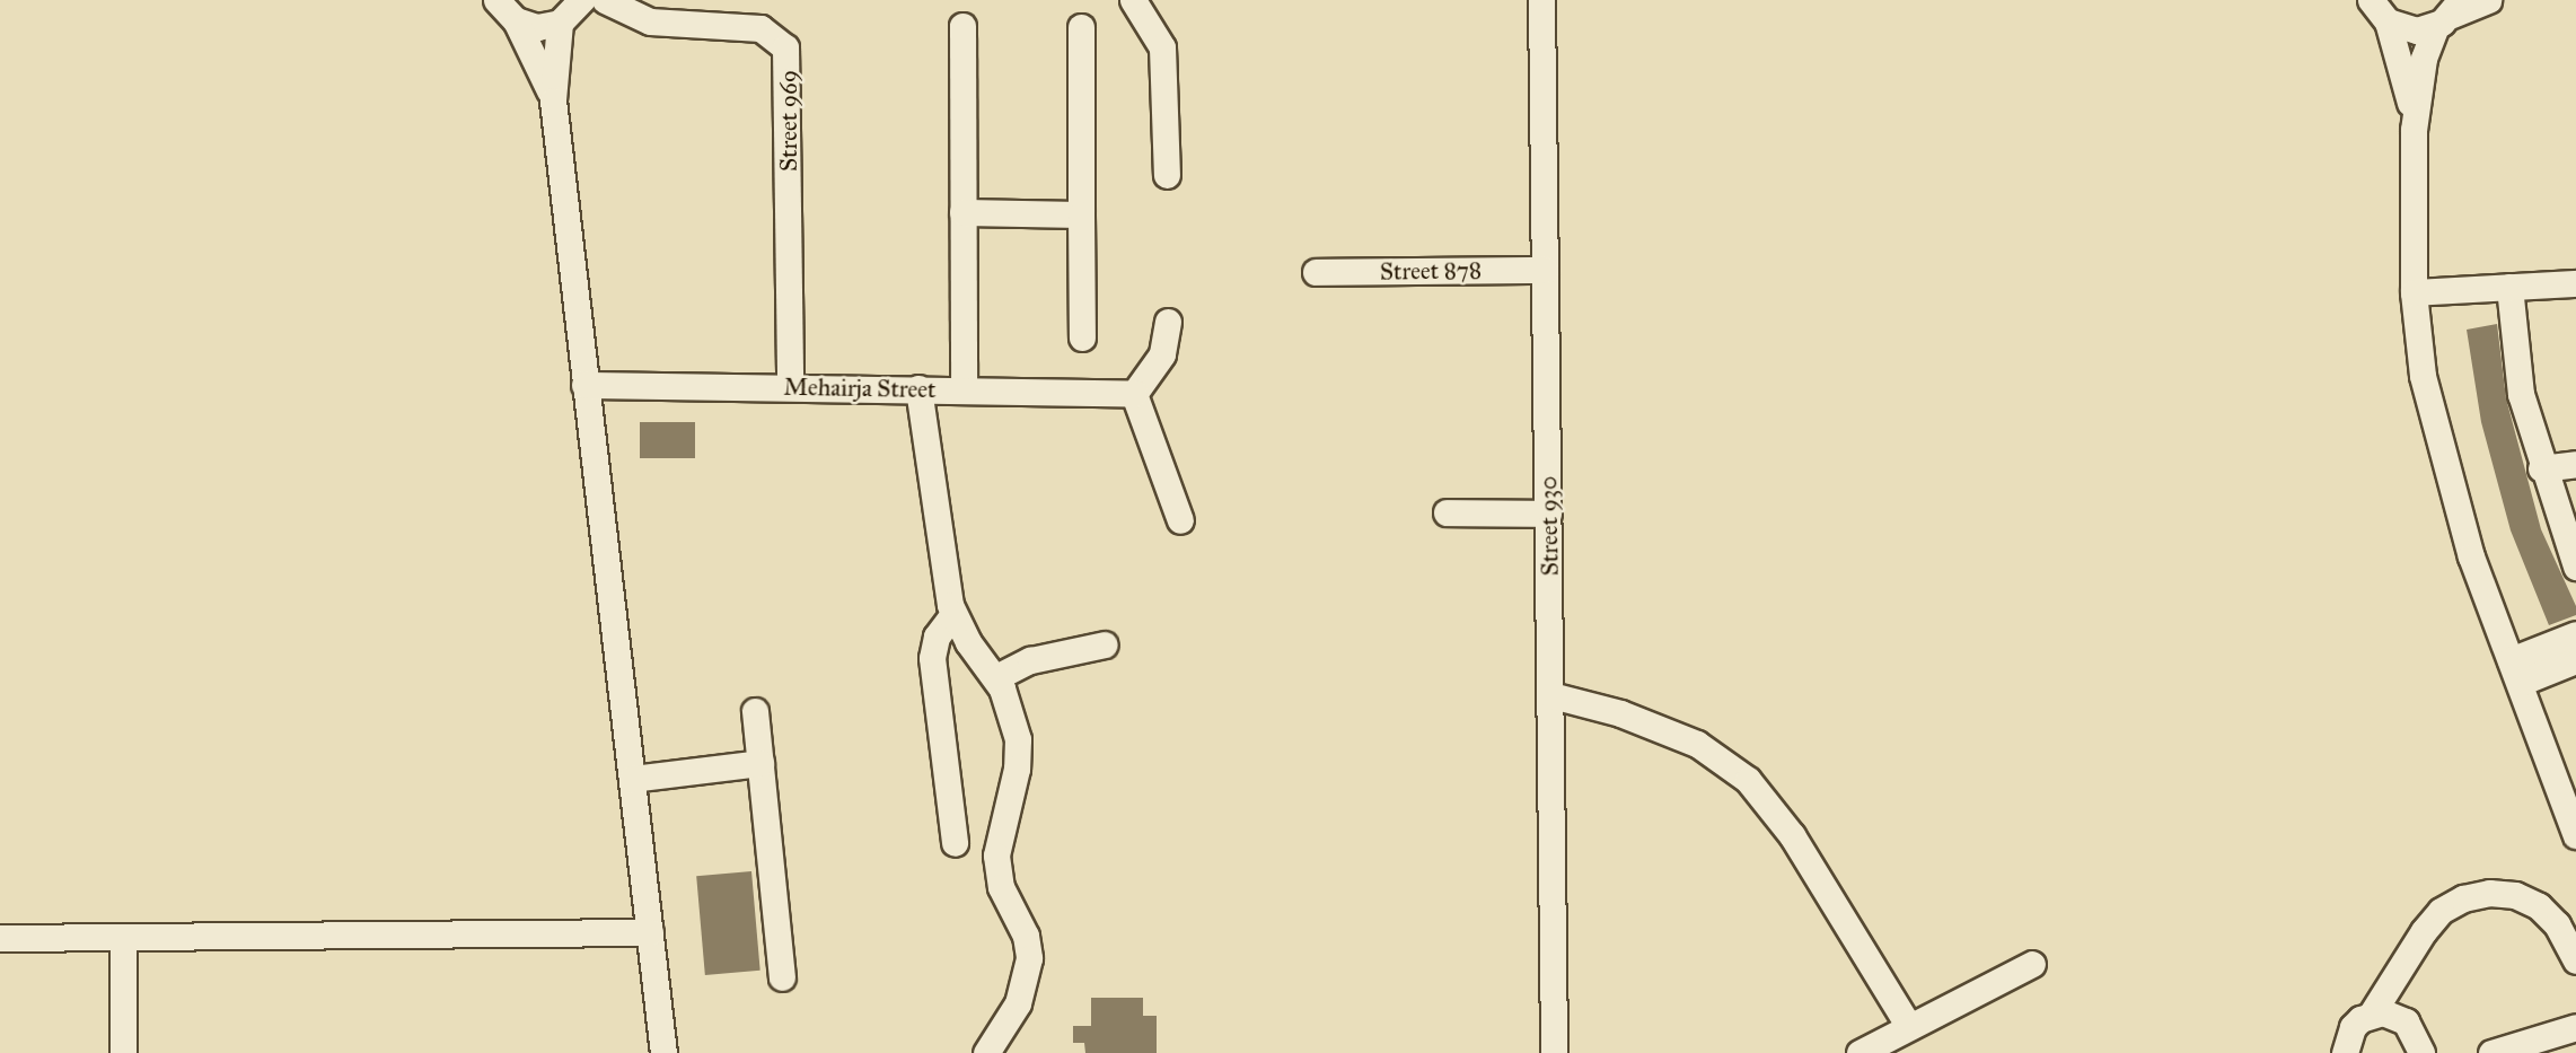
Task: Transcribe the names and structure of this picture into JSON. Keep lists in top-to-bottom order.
{
  "streets": {
    "street": [
      "Street 969",
      "Street 878",
      "Mehairja Street",
      "Street 930"
    ]
  },
  "crossings": [
    ["Street 969", "Mehairja Street"],
    ["Street 878", "Street 930"]
  ]
}
